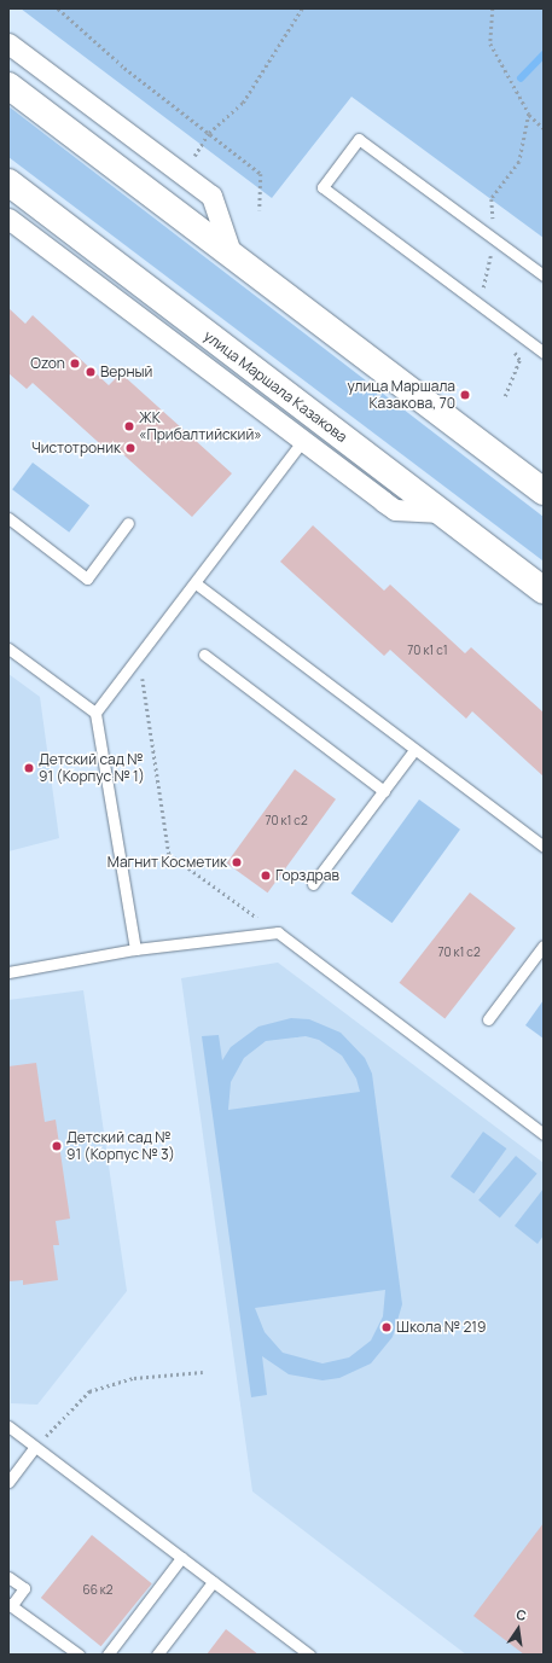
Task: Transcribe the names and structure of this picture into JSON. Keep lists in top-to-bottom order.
{
  "streets": {
    "street": ["улица Маршала Казакова"]
  },
  "places": [
    "Ozon",
    "Верный",
    "улица Маршала Казакова, 70",
    "ЖК «Прибалтийский»",
    "Чистотроник",
    "Детский сад № 91 (Корпус № 1)",
    "Магнит Косметик",
    "Горздрав",
    "Детский сад № 91 (Корпус № 3)",
    "Школа № 219"
  ],
  "house_numbers": [
    "70 к1 с1",
    "70 к1 с2",
    "70 к1 с2",
    "66 к2"
  ],
  "north": "top"
}
